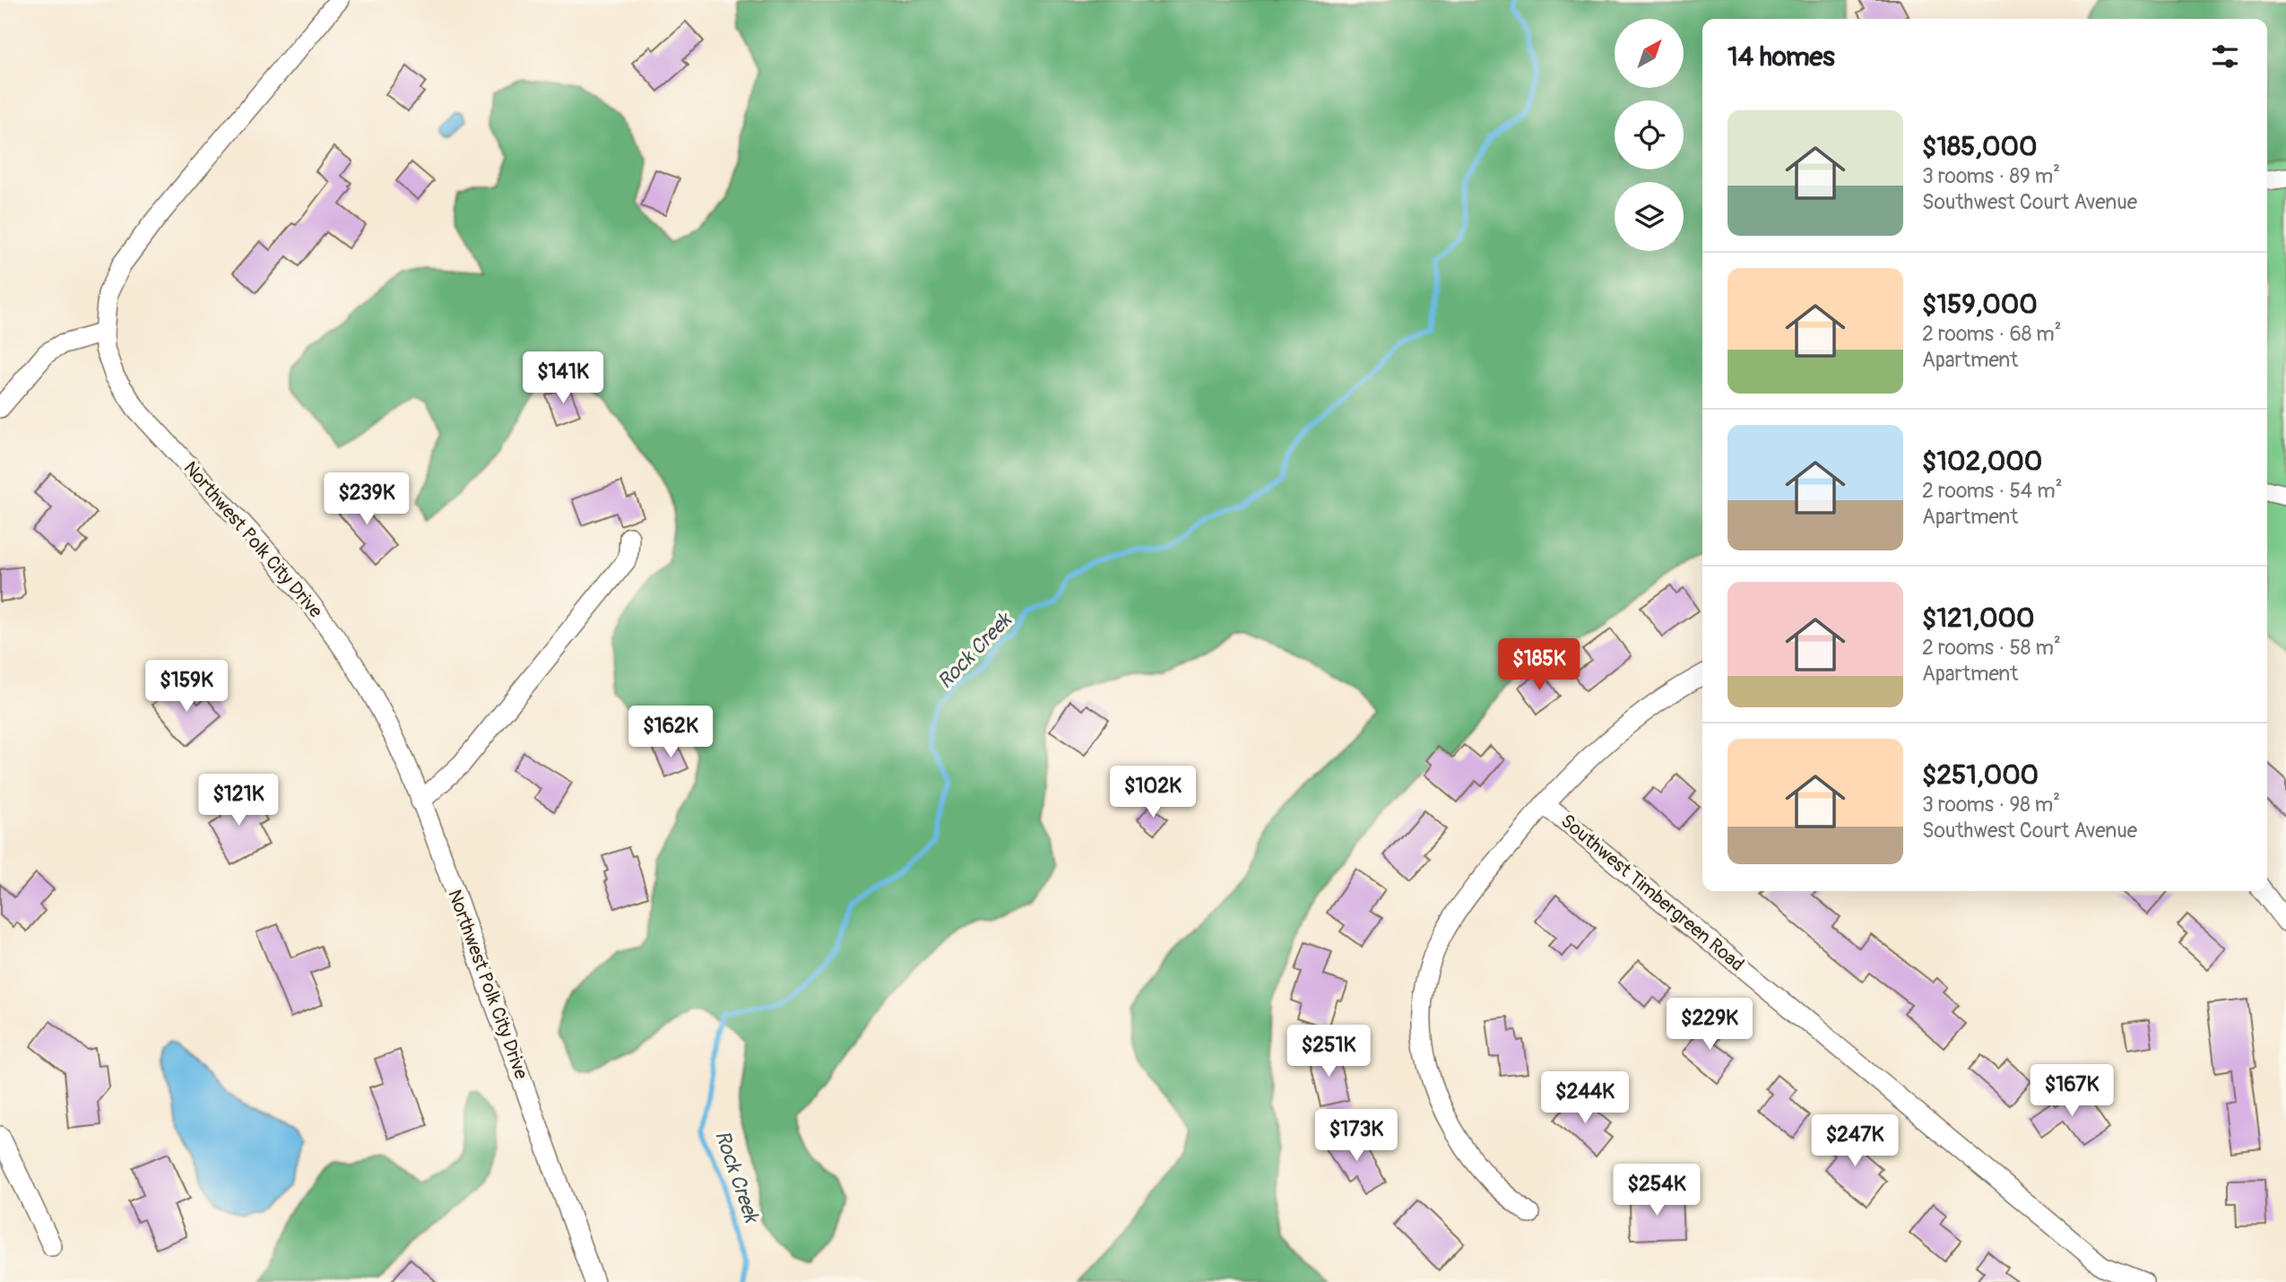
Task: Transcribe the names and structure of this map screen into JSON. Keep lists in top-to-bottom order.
{
  "streets": {
    "street": ["Northwest Polk City Drive", "Southwest Timbergreen Road"]
  },
  "water": ["Rock Creek"],
  "north": "top right",
  "page": {
    "heading": "14 homes",
    "list": [
      {
        "name": "$185,000",
        "note": "3 rooms · 89 m² · Southwest Court Avenue"
      },
      {
        "name": "$159,000",
        "note": "2 rooms · 68 m² · Apartment"
      },
      {
        "name": "$102,000",
        "note": "2 rooms · 54 m² · Apartment"
      },
      {
        "name": "$121,000",
        "note": "2 rooms · 58 m² · Apartment"
      },
      {
        "name": "$251,000",
        "note": "3 rooms · 98 m² · Southwest Court Avenue"
      }
    ],
    "price": [
      "$141K",
      "$239K",
      "$185K",
      "$159K",
      "$162K",
      "$102K",
      "$121K",
      "$229K",
      "$251K",
      "$167K",
      "$244K",
      "$173K",
      "$247K",
      "$254K"
    ]
  }
}
